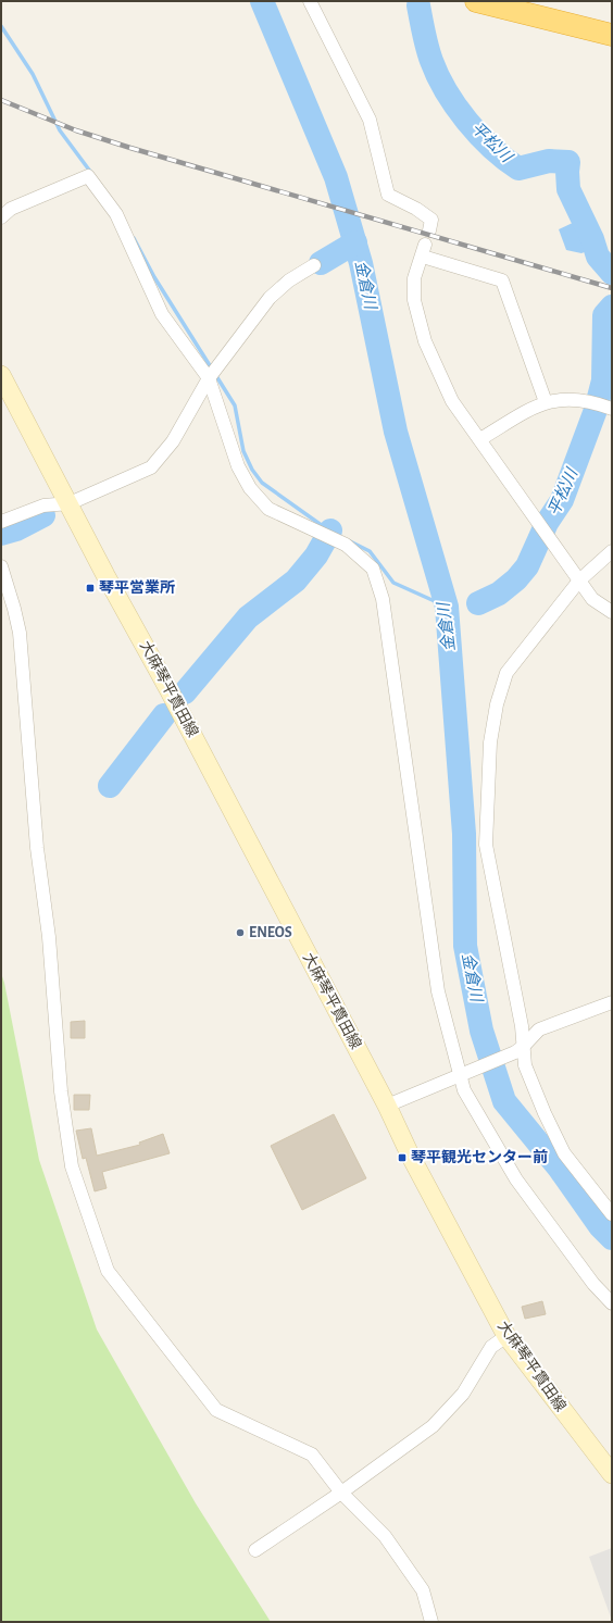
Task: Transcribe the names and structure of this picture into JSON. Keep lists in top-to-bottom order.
{
  "streets": {
    "main road": ["大麻琴平貫田線"]
  },
  "water": ["平松川", "金倉川"],
  "places": {
    "transit": ["琴平営業所", "琴平観光センター前"],
    "other": ["ENEOS"]
  }
}
